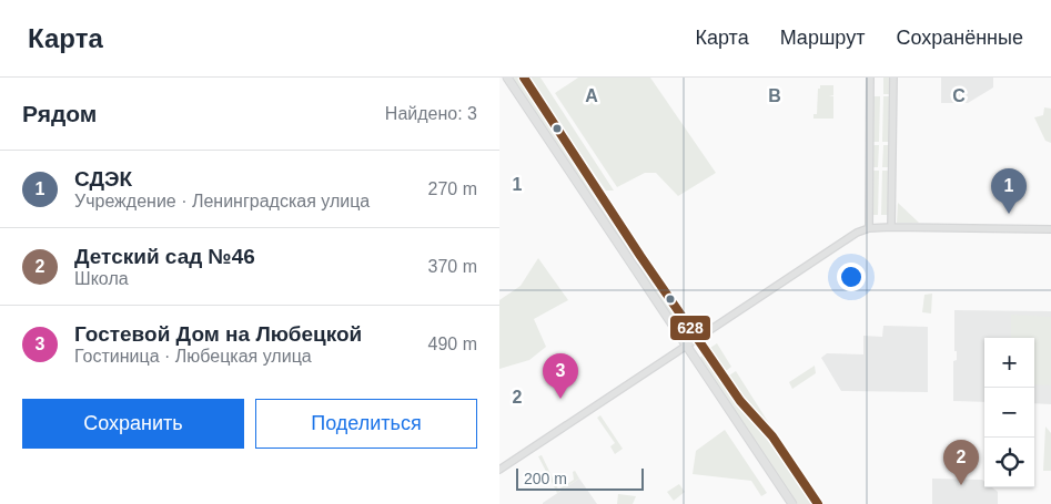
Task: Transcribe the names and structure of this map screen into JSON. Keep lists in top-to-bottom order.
{
  "lines": ["transit line 628"],
  "scale_bar": "200 m",
  "page": {
    "header": "Карта",
    "nav": ["Карта", "Маршрут", "Сохранённые"],
    "heading": ["Рядом", "Найдено: 3"],
    "list": [
      {
        "mark": "1",
        "name": "СДЭК",
        "note": "Учреждение · Ленинградская улица",
        "value": "270 m"
      },
      {
        "mark": "2",
        "name": "Детский сад №46",
        "note": "Школа",
        "value": "370 m"
      },
      {
        "mark": "3",
        "name": "Гостевой Дом на Любецкой",
        "note": "Гостиница · Любецкая улица",
        "value": "490 m"
      }
    ],
    "pins": ["1", "3", "2"],
    "map_buttons": ["+", "−"],
    "buttons": ["Сохранить", "Поделиться"],
    "scale": "200 m"
  },
  "grid": {
    "columns": ["A", "B", "C"],
    "rows": ["1", "2"]
  }
}
